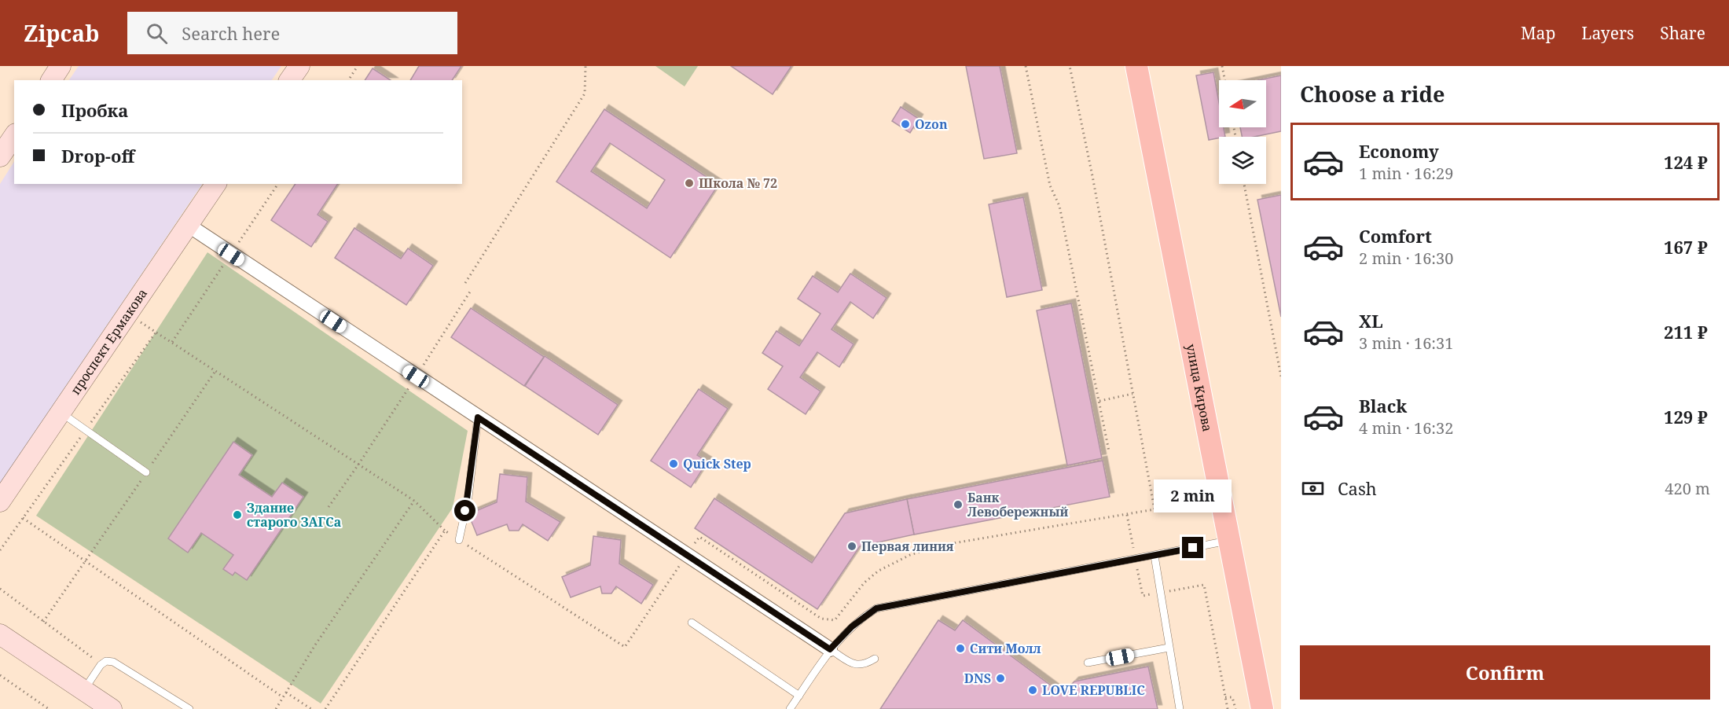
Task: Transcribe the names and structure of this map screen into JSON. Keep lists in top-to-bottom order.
{
  "streets": {
    "main road": ["улица Кирова"],
    "street": ["проспект Ермакова"]
  },
  "places": [
    "Ozon",
    "Школа № 72",
    "Quick Step",
    "Банк Левобережный",
    "Здание старого ЗАГСа",
    "Первая линия",
    "Сити Молл",
    "DNS",
    "LOVE REPUBLIC"
  ],
  "north": "left",
  "page": {
    "header": "Zipcab",
    "search": "Search here",
    "nav": ["Map", "Layers", "Share"],
    "heading": "Choose a ride",
    "banner": ["Пробка", "Drop-off"],
    "list": [
      {
        "name": "Economy",
        "note": "1 min · 16:29",
        "value": "124 ₽"
      },
      {
        "name": "Comfort",
        "note": "2 min · 16:30",
        "value": "167 ₽"
      },
      {
        "name": "XL",
        "note": "3 min · 16:31",
        "value": "211 ₽"
      },
      {
        "name": "Black",
        "note": "4 min · 16:32",
        "value": "129 ₽"
      }
    ],
    "pay": ["Cash", "420 m"],
    "bubble": "2 min",
    "buttons": "Confirm"
  }
}
